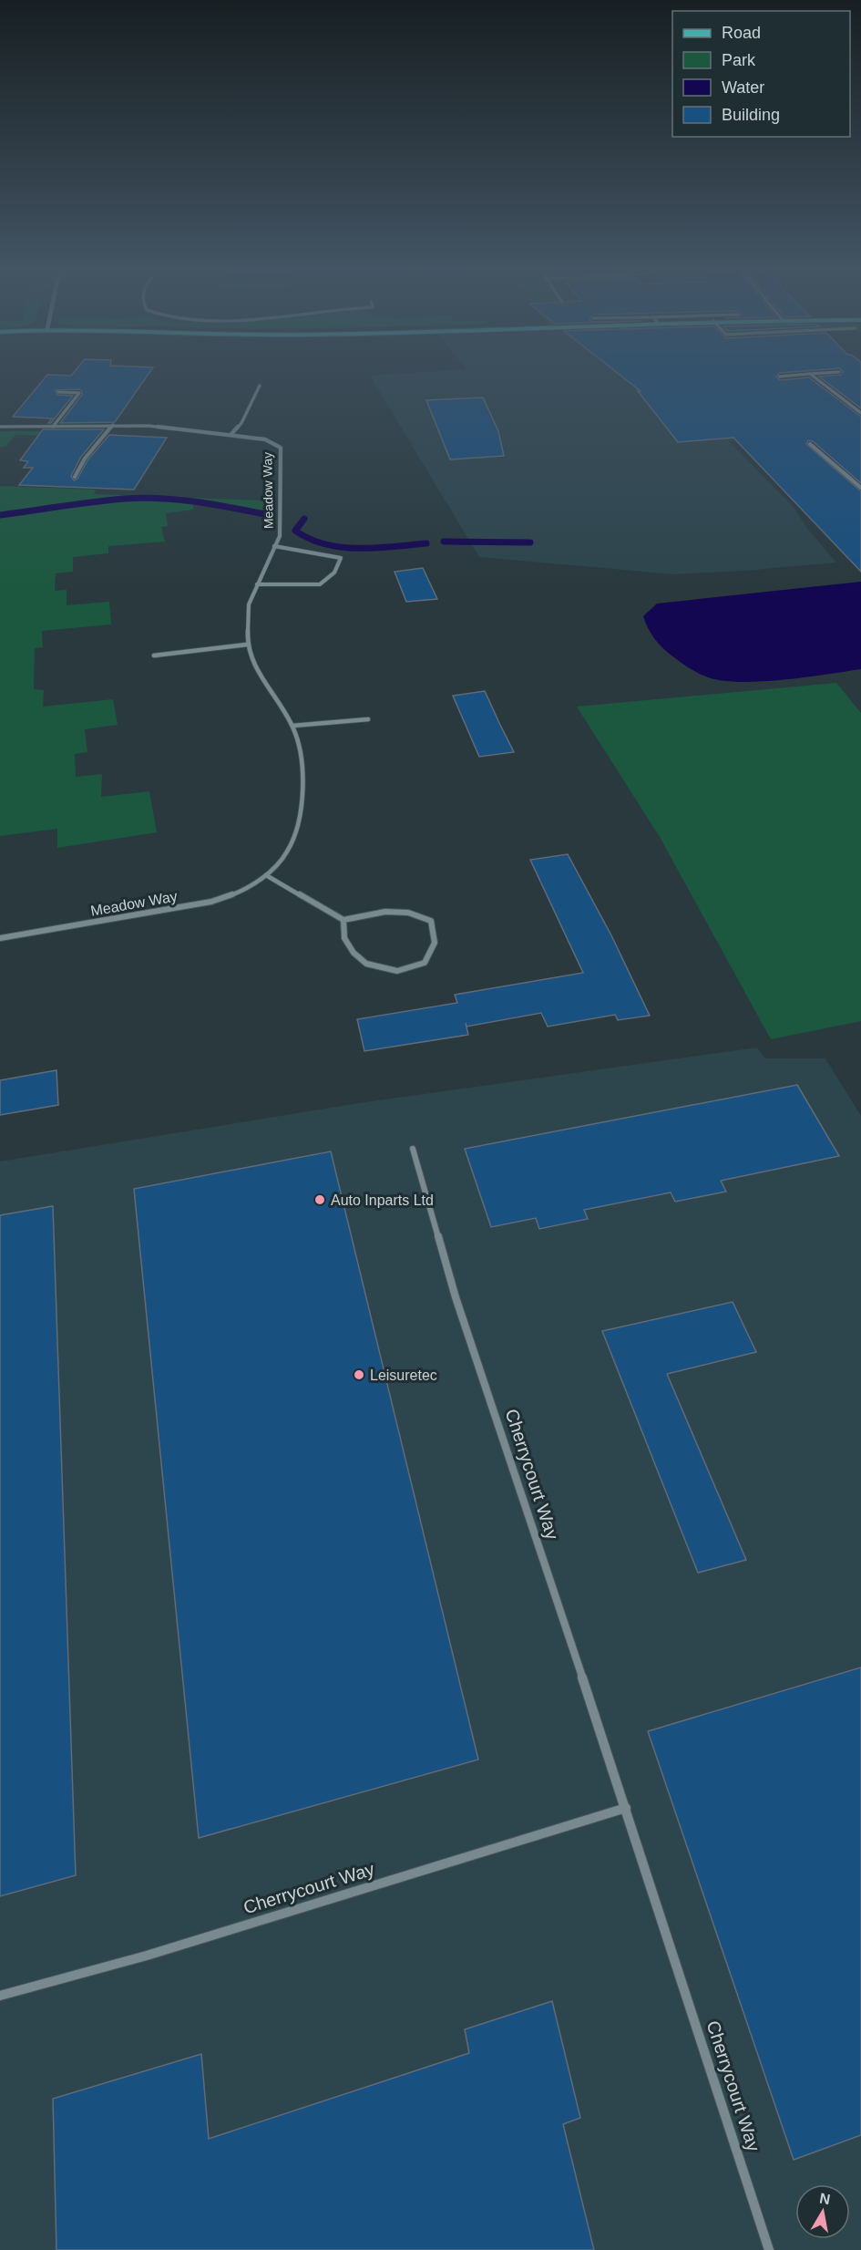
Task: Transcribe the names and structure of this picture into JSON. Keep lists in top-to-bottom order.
{
  "streets": {
    "street": ["Meadow Way", "Cherrycourt Way"]
  },
  "places": ["Auto Inparts Ltd", "Leisuretec"],
  "legend": [
    "Road",
    "Park",
    "Water",
    "Building"
  ],
  "north": "top"
}
